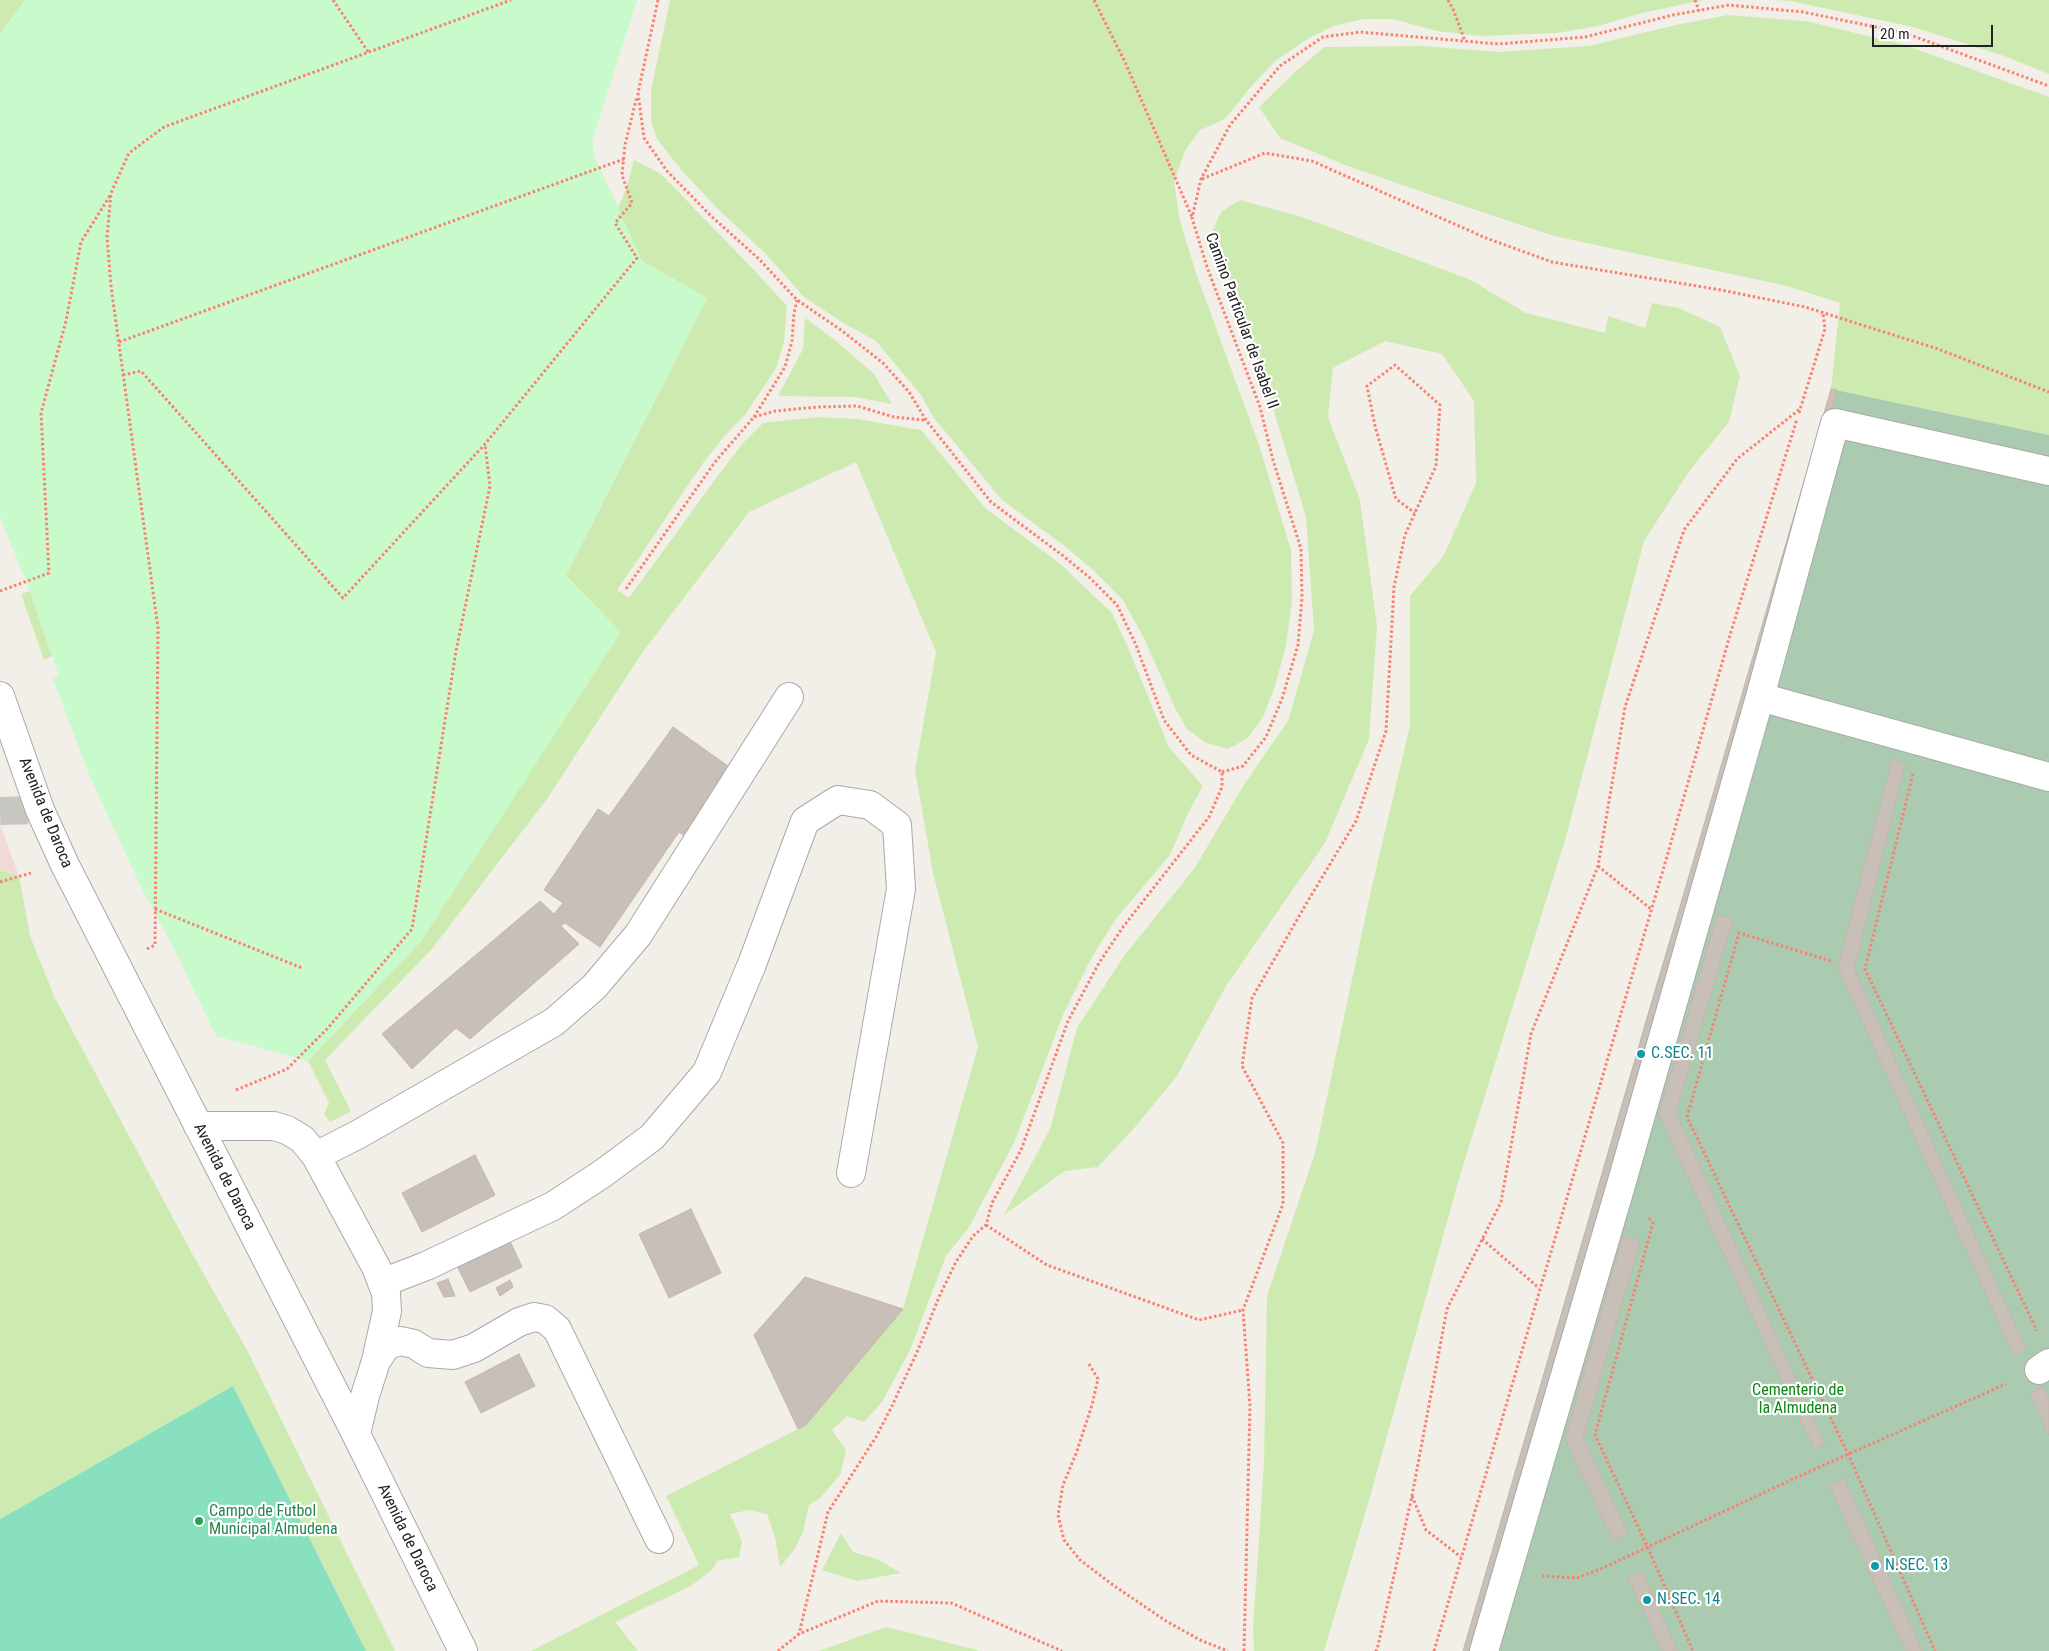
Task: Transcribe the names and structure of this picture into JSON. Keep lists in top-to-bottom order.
{
  "streets": {
    "street": ["Avenida de Daroca"],
    "path": ["Camino Particular de Isabel II"]
  },
  "parks": ["Cementerio de la Almudena"],
  "places": [
    "C.SEC. 11",
    "Campo de Futbol Municipal Almudena",
    "N.SEC. 13",
    "N.SEC. 14"
  ],
  "scale_bar": "20 m"
}
